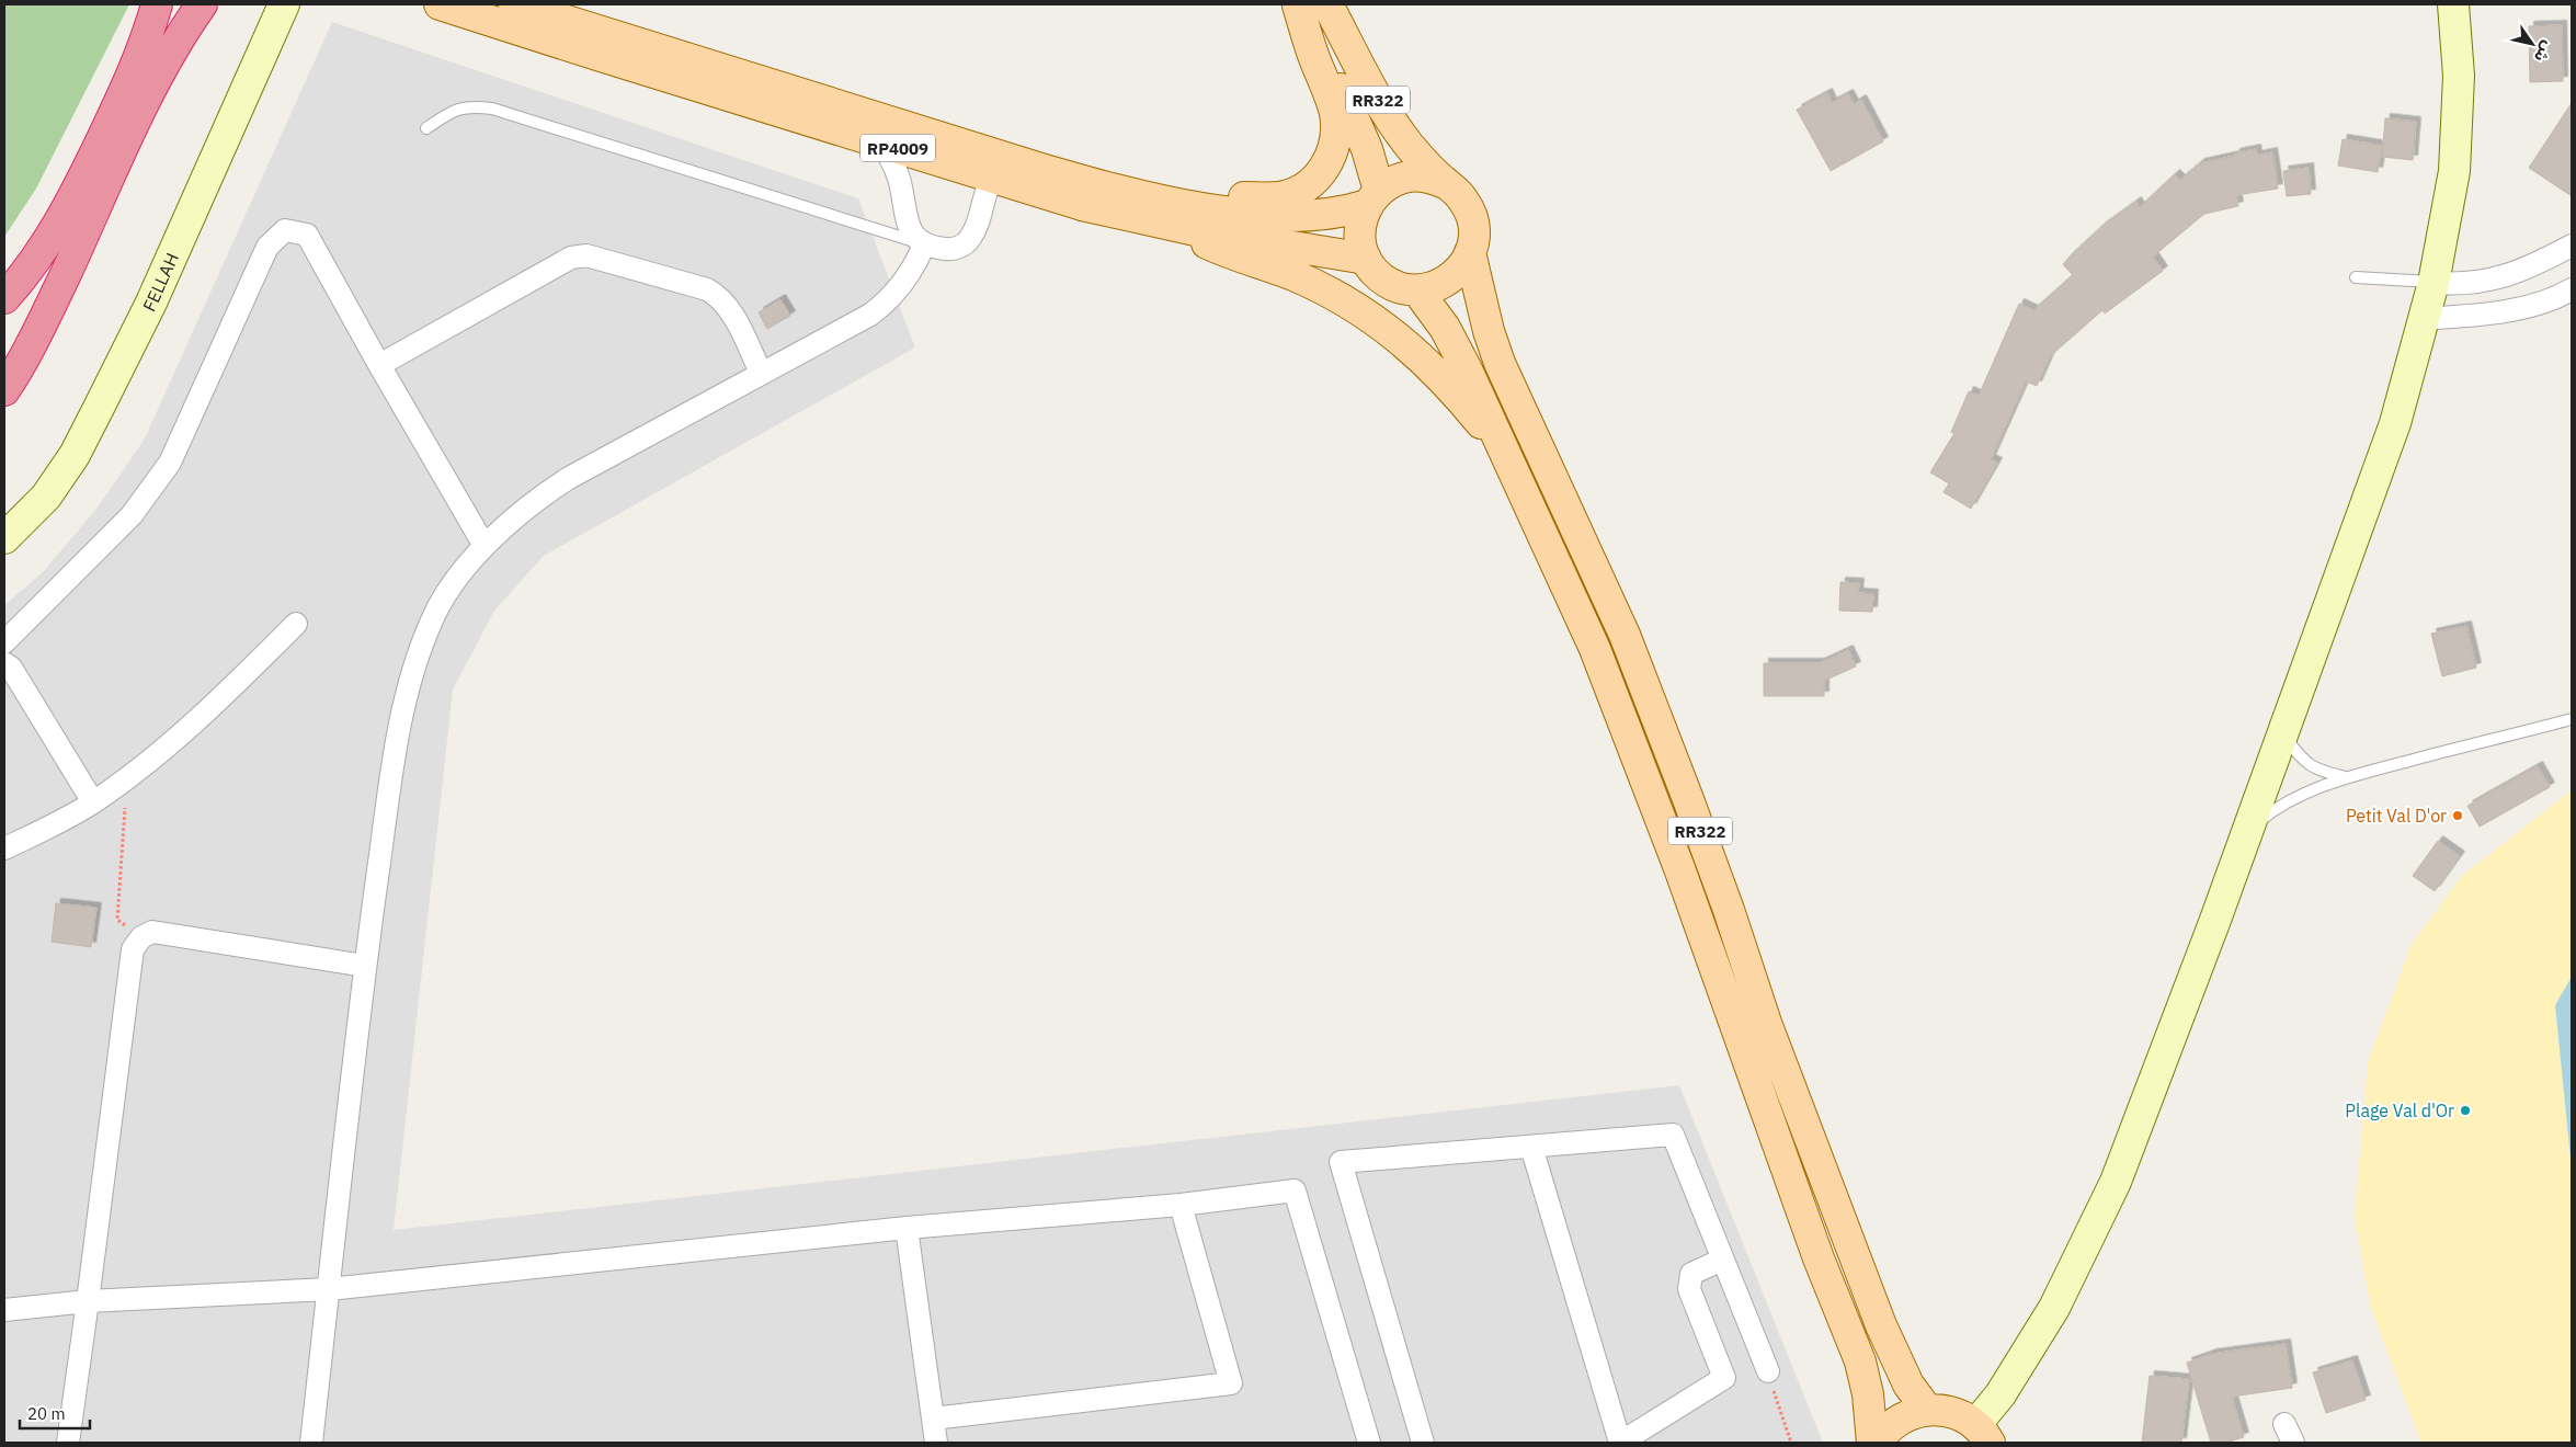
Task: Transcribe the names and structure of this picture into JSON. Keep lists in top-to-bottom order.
{
  "streets": {
    "main road": ["RR322", "RP4009", "FELLAH"]
  },
  "crossings": [
    ["RR322", "RP4009"]
  ],
  "places": ["Petit Val D'or", "Plage Val d'Or"],
  "scale_bar": "20 m",
  "north": "bottom right"
}
